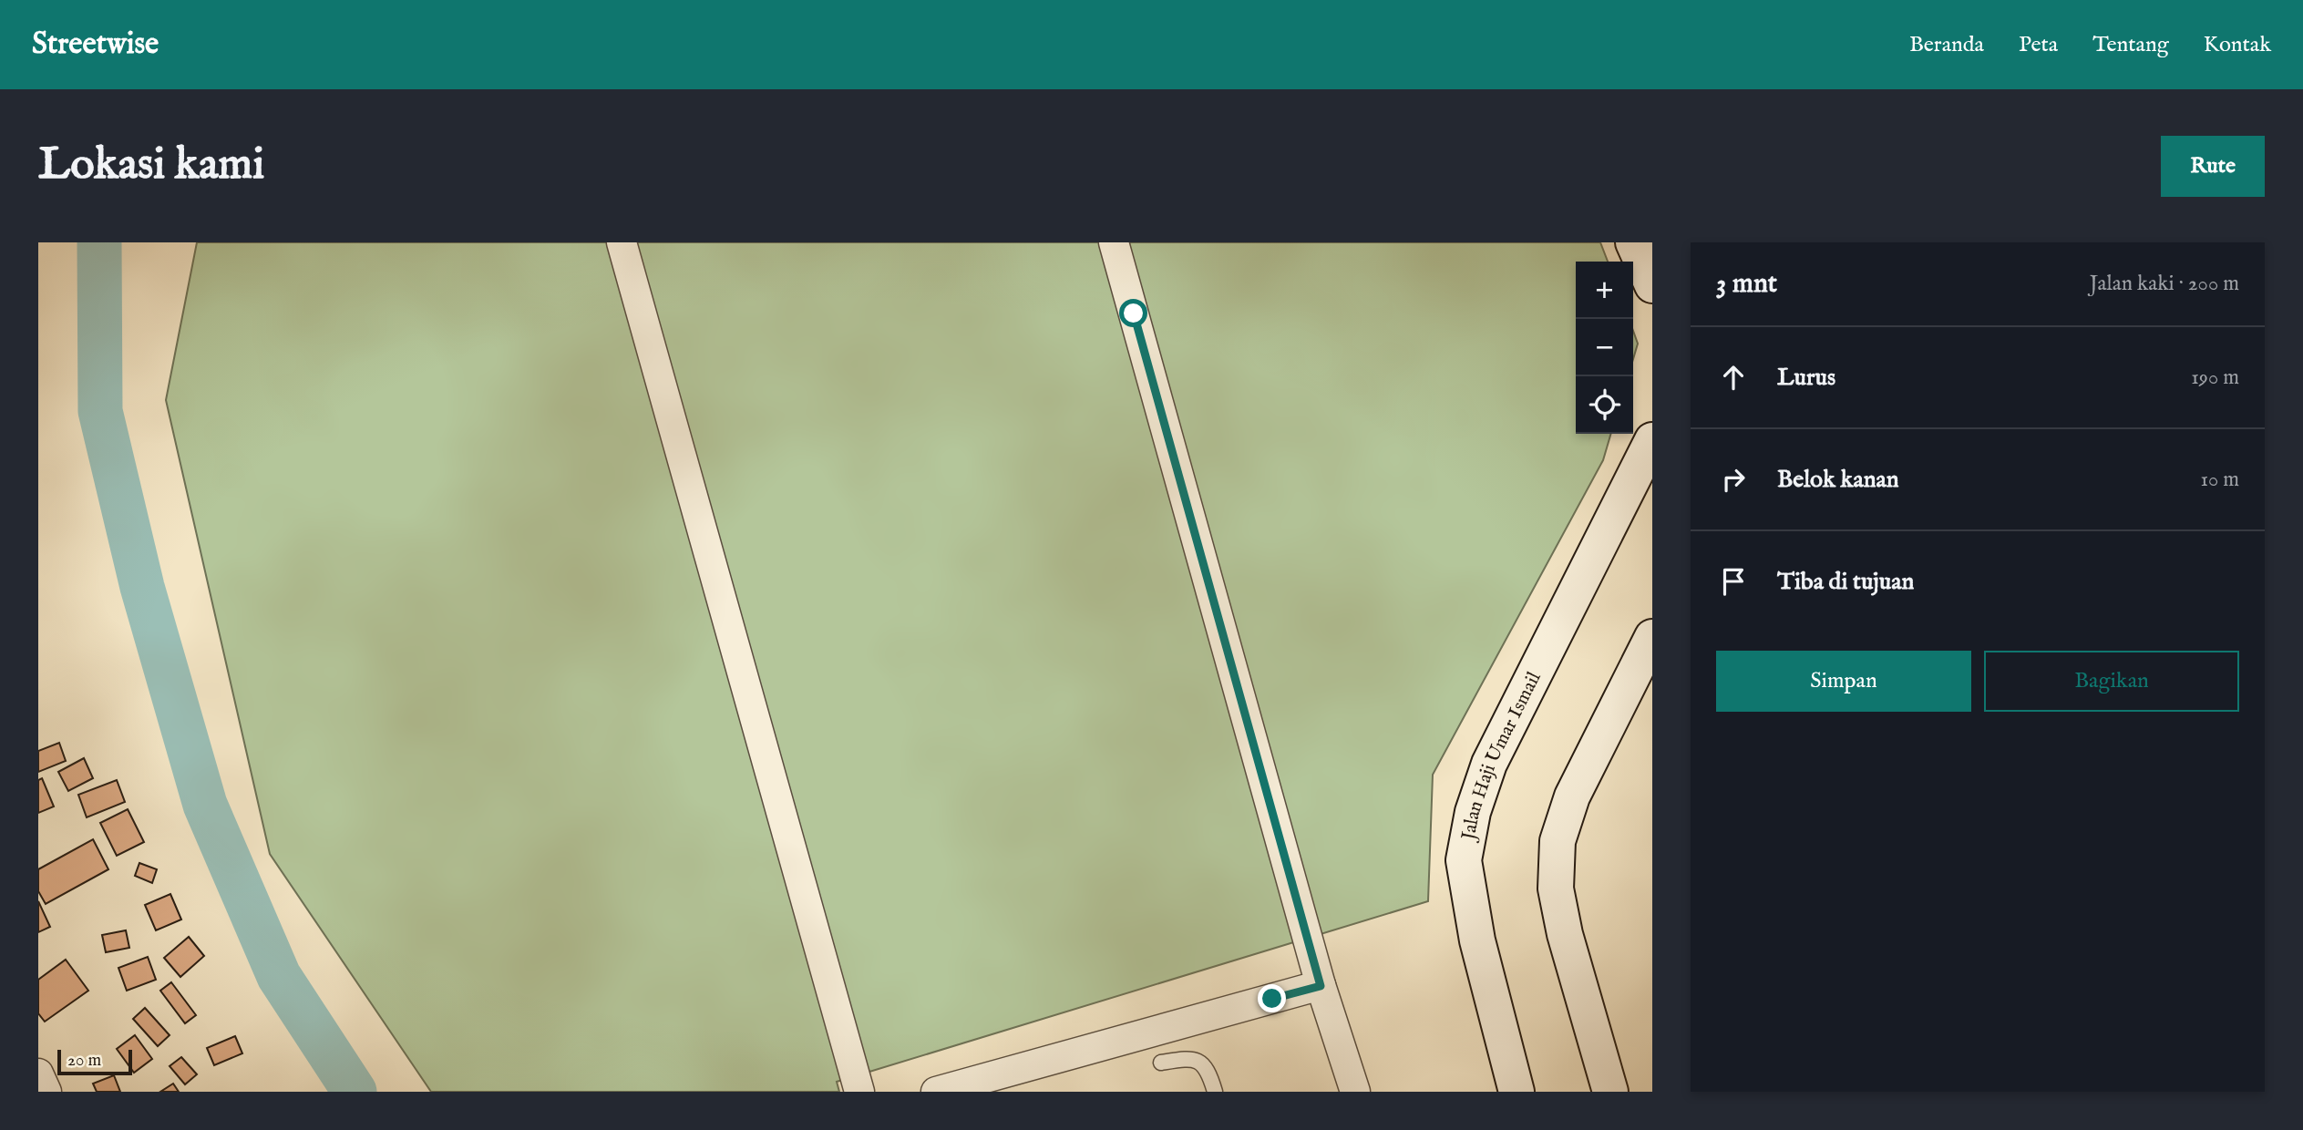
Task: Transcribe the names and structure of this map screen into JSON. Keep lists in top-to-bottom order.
{
  "streets": {
    "main road": ["Jalan Haji Umar Ismail"]
  },
  "scale_bar": "20 m",
  "page": {
    "header": "Streetwise",
    "nav": [
      "Beranda",
      "Peta",
      "Tentang",
      "Kontak"
    ],
    "buttons": [
      "Rute",
      ["Simpan", "Bagikan"]
    ],
    "title": "Lokasi kami",
    "heading": ["3 mnt", "Jalan kaki · 200 m"],
    "map_buttons": ["+", "−"],
    "list": [
      ["Lurus", "190 m"],
      ["Belok kanan", "10 m"],
      "Tiba di tujuan"
    ],
    "scale": "20 m"
  }
}
